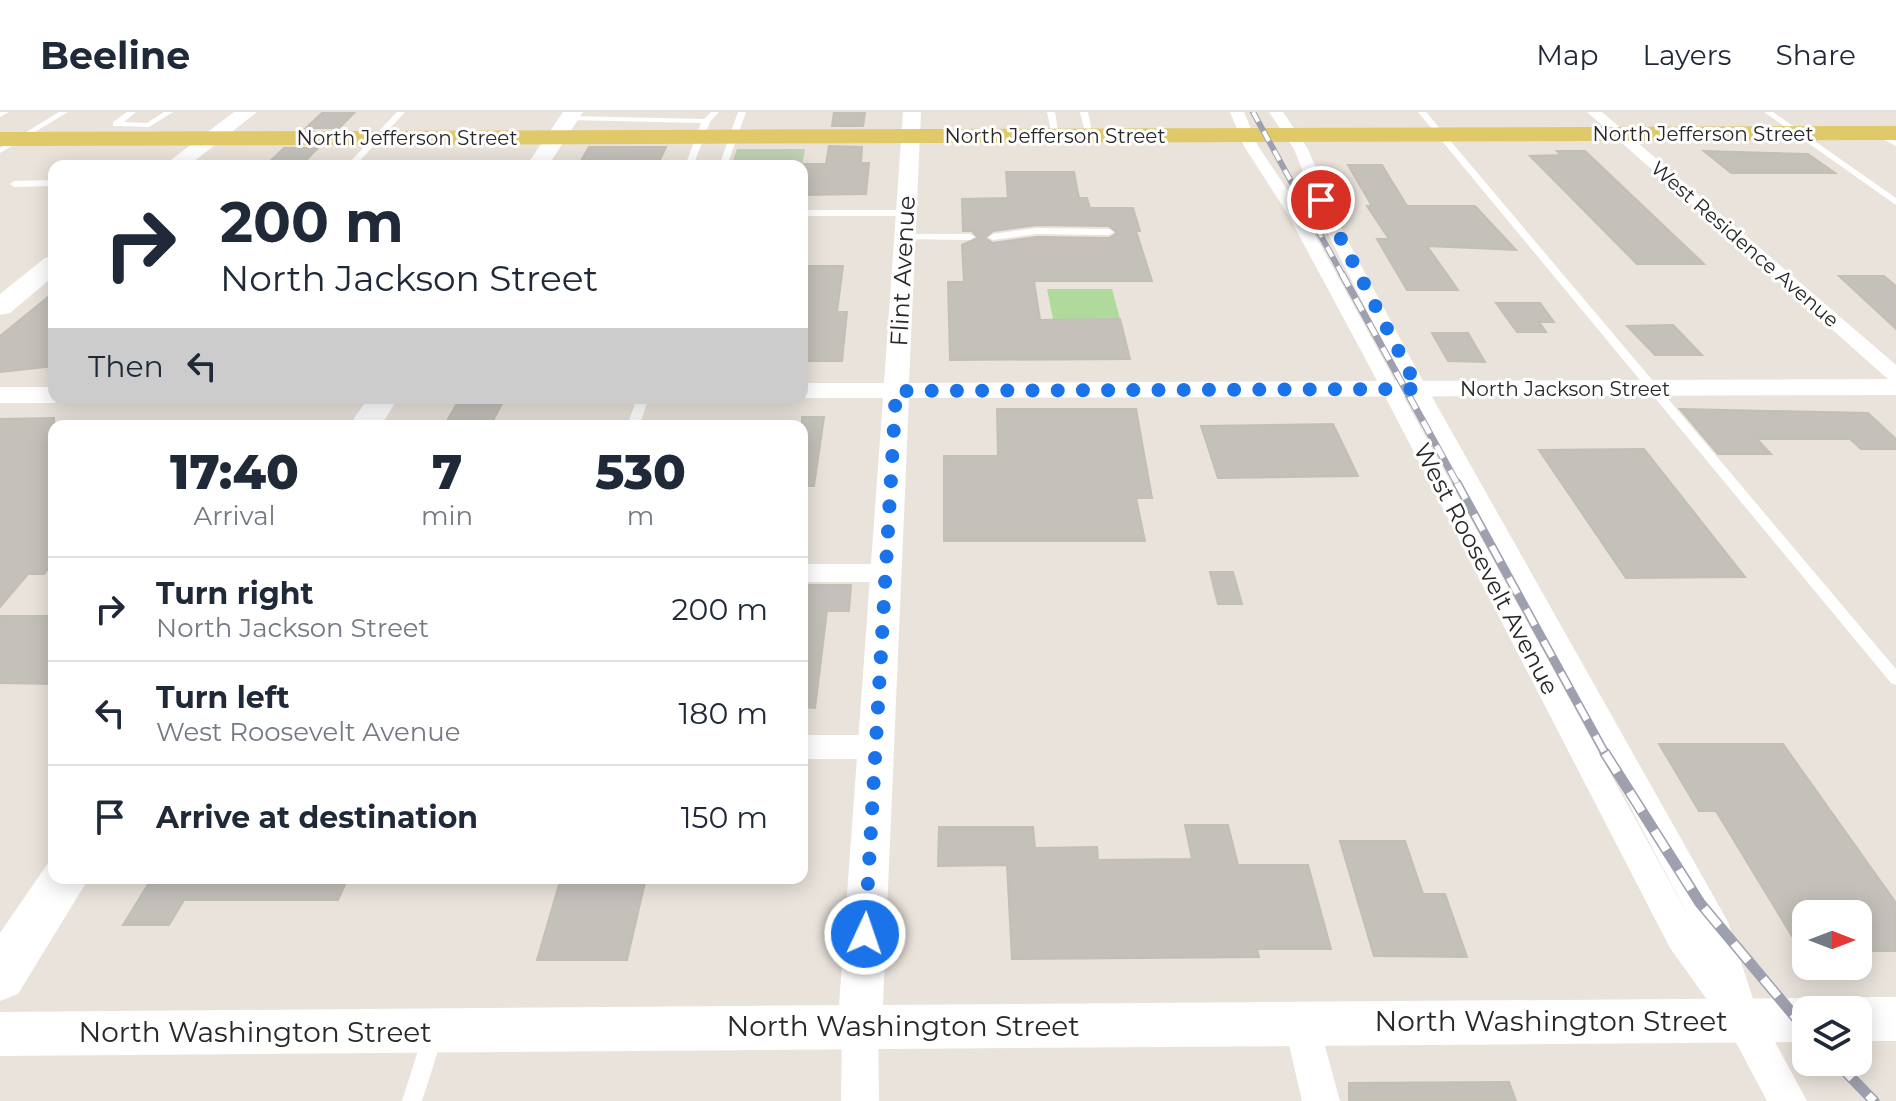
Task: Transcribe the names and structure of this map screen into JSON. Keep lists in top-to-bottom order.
{
  "streets": {
    "main road": ["North Jefferson Street"],
    "street": [
      "West Residence Avenue",
      "Flint Avenue",
      "North Jackson Street",
      "West Roosevelt Avenue",
      "North Washington Street"
    ]
  },
  "crossings": [
    ["North Jefferson Street", "West Residence Avenue"],
    ["North Jefferson Street", "Flint Avenue"],
    ["North Jefferson Street", "West Roosevelt Avenue"],
    ["Flint Avenue", "North Jackson Street"],
    ["Flint Avenue", "North Washington Street"],
    ["North Jackson Street", "West Roosevelt Avenue"],
    ["West Roosevelt Avenue", "North Washington Street"]
  ],
  "north": "right",
  "page": {
    "header": "Beeline",
    "nav": ["Map", "Layers", "Share"],
    "turn": ["200 m", "North Jackson Street"],
    "then": "Then",
    "eta": [
      "17:40",
      "Arrival",
      "7",
      "min",
      "530",
      "m"
    ],
    "list": [
      {
        "name": "Turn right",
        "note": "North Jackson Street",
        "value": "200 m"
      },
      {
        "name": "Turn left",
        "note": "West Roosevelt Avenue",
        "value": "180 m"
      },
      {
        "name": "Arrive at destination",
        "value": "150 m"
      }
    ]
  }
}
